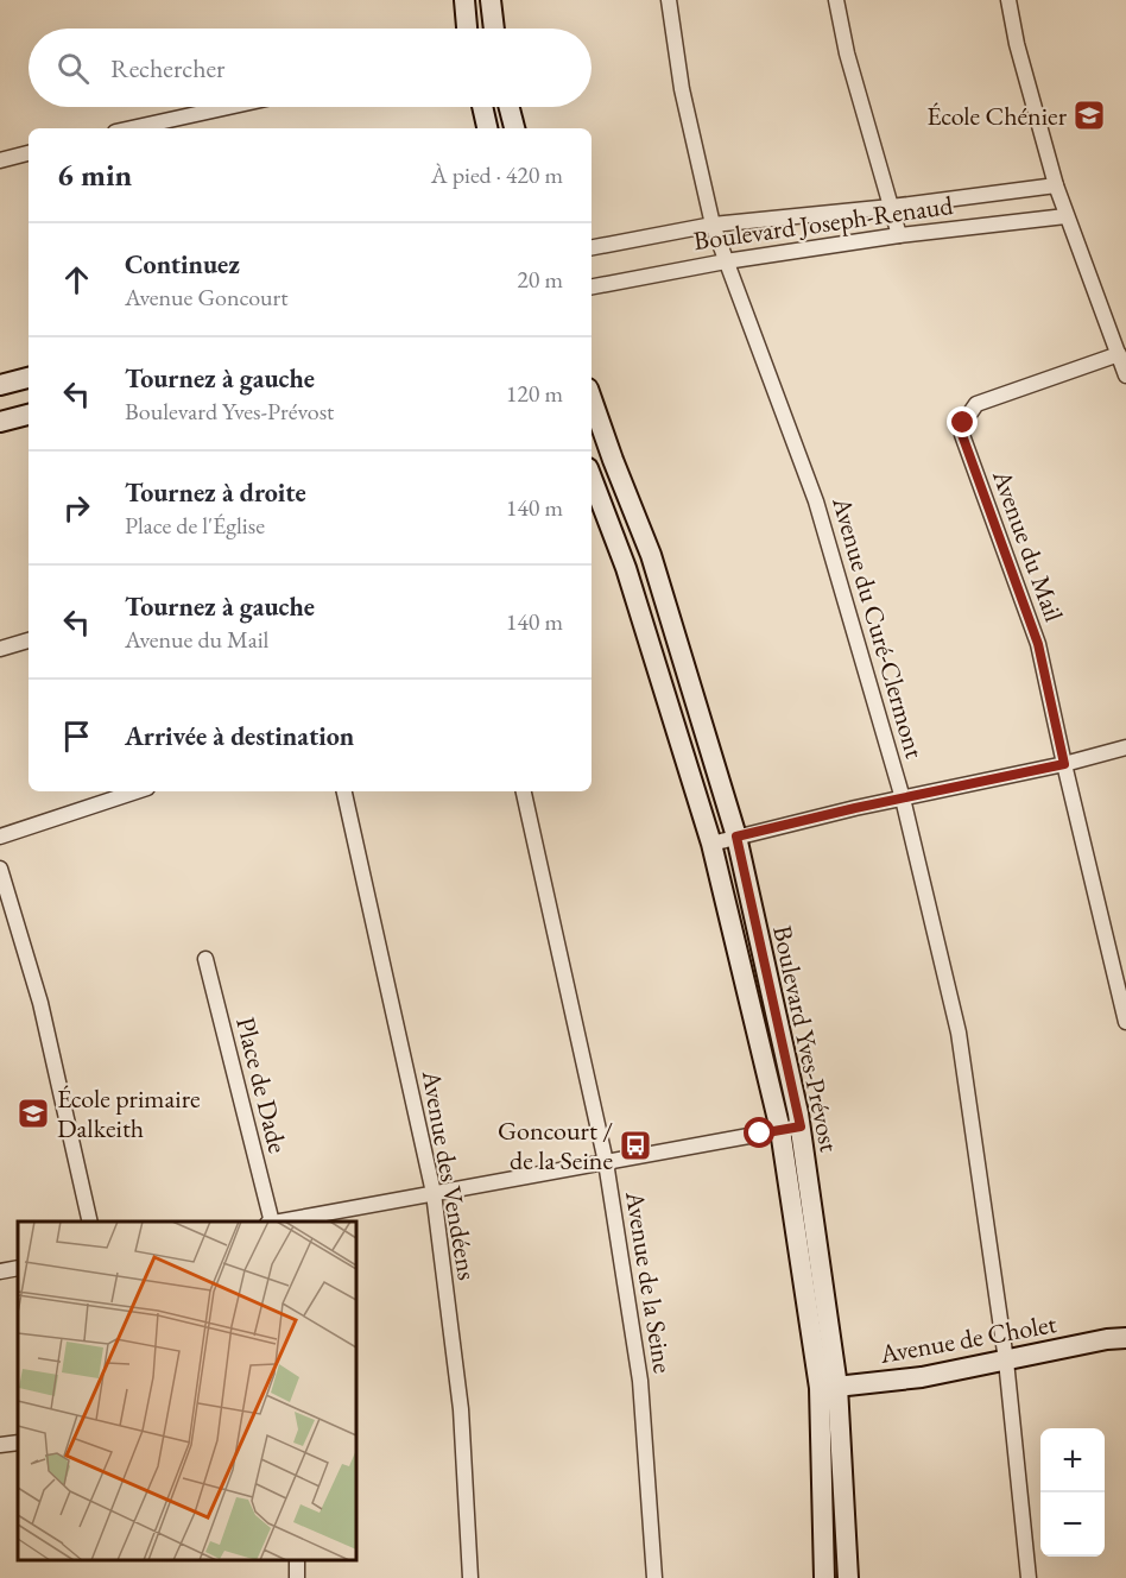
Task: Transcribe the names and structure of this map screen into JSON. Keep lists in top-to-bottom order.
{
  "streets": {
    "street": [
      "Boulevard Joseph-Renaud",
      "Avenue du Mail",
      "Avenue du Curé-Clermont",
      "Boulevard Yves-Prévost",
      "Place de Dade",
      "Avenue des Vendéens",
      "Avenue de la Seine",
      "Avenue de Cholet"
    ]
  },
  "crossings": [
    ["Boulevard Joseph-Renaud", "Avenue du Curé-Clermont"],
    ["Avenue du Curé-Clermont", "Avenue de Cholet"],
    ["Boulevard Yves-Prévost", "Avenue de Cholet"]
  ],
  "places": {
    "school or university": ["École Chénier", "École primaire Dalkeith"],
    "bus stop": ["Goncourt / de la Seine"]
  },
  "page": {
    "search": "Rechercher",
    "heading": ["6 min", "À pied · 420 m"],
    "list": [
      ["Continuez", "Avenue Goncourt", "20 m"],
      ["Tournez à gauche", "Boulevard Yves-Prévost", "120 m"],
      ["Tournez à droite", "Place de l'Église", "140 m"],
      ["Tournez à gauche", "Avenue du Mail", "140 m"],
      "Arrivée à destination"
    ],
    "map_buttons": ["+", "−"]
  }
}
